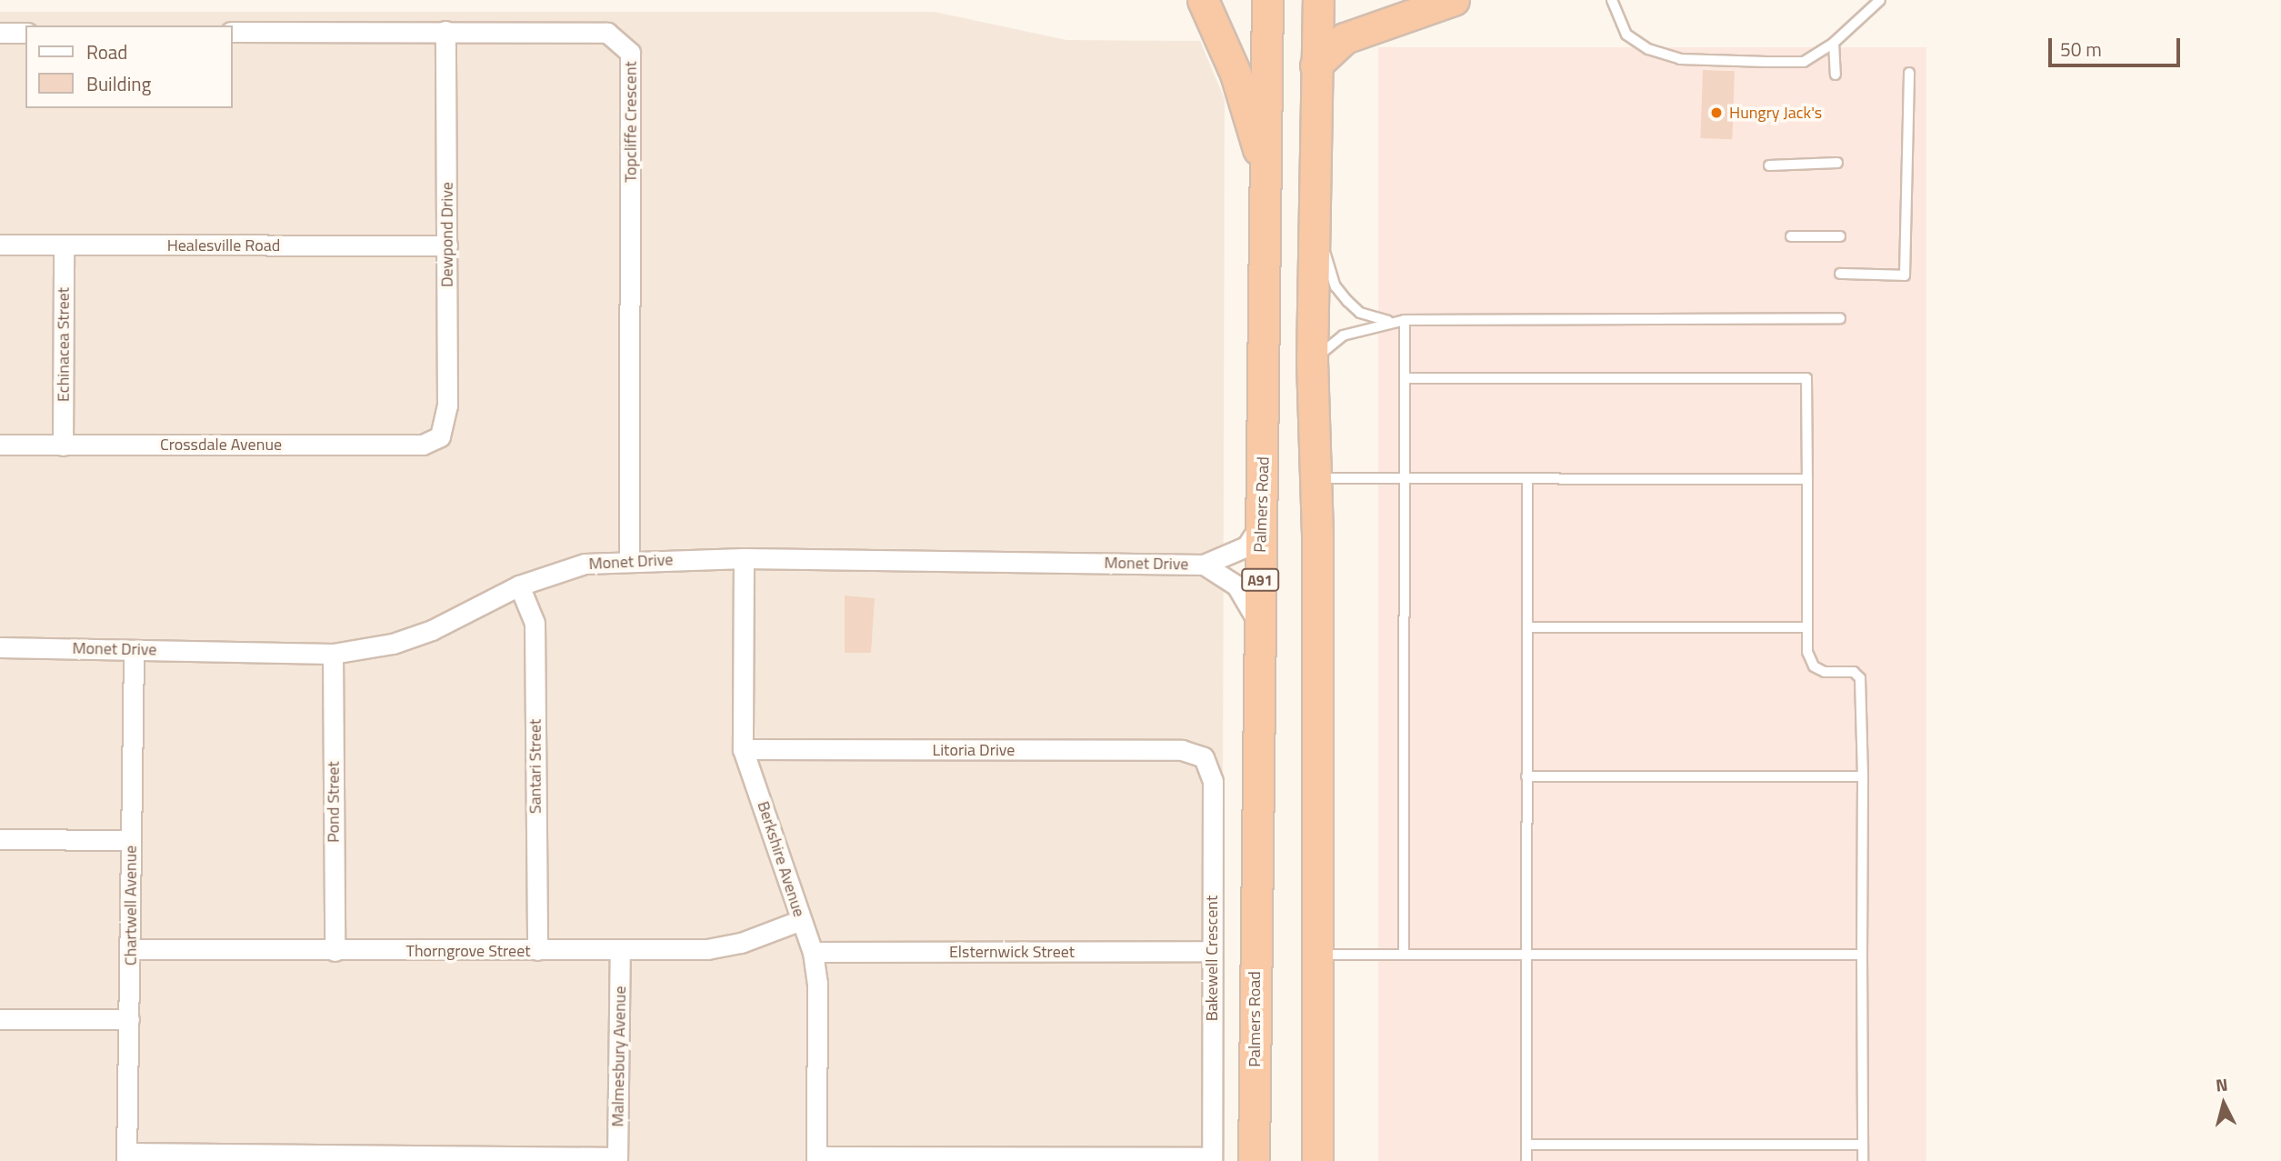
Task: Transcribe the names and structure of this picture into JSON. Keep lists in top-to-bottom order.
{
  "streets": {
    "highway": ["Palmers Road", "A91"],
    "street": [
      "Topcliffe Crescent",
      "Dewpond Drive",
      "Healesville Road",
      "Echinacea Street",
      "Crossdale Avenue",
      "Monet Drive",
      "Litoria Drive",
      "Santari Street",
      "Pond Street",
      "Berkshire Avenue",
      "Chartwell Avenue",
      "Thorngrove Street",
      "Elsternwick Street",
      "Bakewell Crescent",
      "Malmesbury Avenue"
    ]
  },
  "crossings": [
    ["Topcliffe Crescent", "Dewpond Drive"],
    ["Topcliffe Crescent", "Monet Drive"],
    ["Dewpond Drive", "Healesville Road"],
    ["Dewpond Drive", "Crossdale Avenue"],
    ["Healesville Road", "Echinacea Street"],
    ["Echinacea Street", "Crossdale Avenue"],
    ["Palmers Road", "Monet Drive"],
    ["Monet Drive", "Santari Street"],
    ["Monet Drive", "Pond Street"],
    ["Monet Drive", "Berkshire Avenue"],
    ["Monet Drive", "Chartwell Avenue"],
    ["Litoria Drive", "Berkshire Avenue"],
    ["Litoria Drive", "Bakewell Crescent"],
    ["Santari Street", "Thorngrove Street"],
    ["Pond Street", "Thorngrove Street"],
    ["Berkshire Avenue", "Thorngrove Street"],
    ["Berkshire Avenue", "Elsternwick Street"],
    ["Chartwell Avenue", "Thorngrove Street"],
    ["Thorngrove Street", "Malmesbury Avenue"],
    ["Elsternwick Street", "Bakewell Crescent"]
  ],
  "places": ["Hungry Jack's"],
  "legend": ["Road", "Building"],
  "scale_bar": "50 m",
  "north": "top"
}
